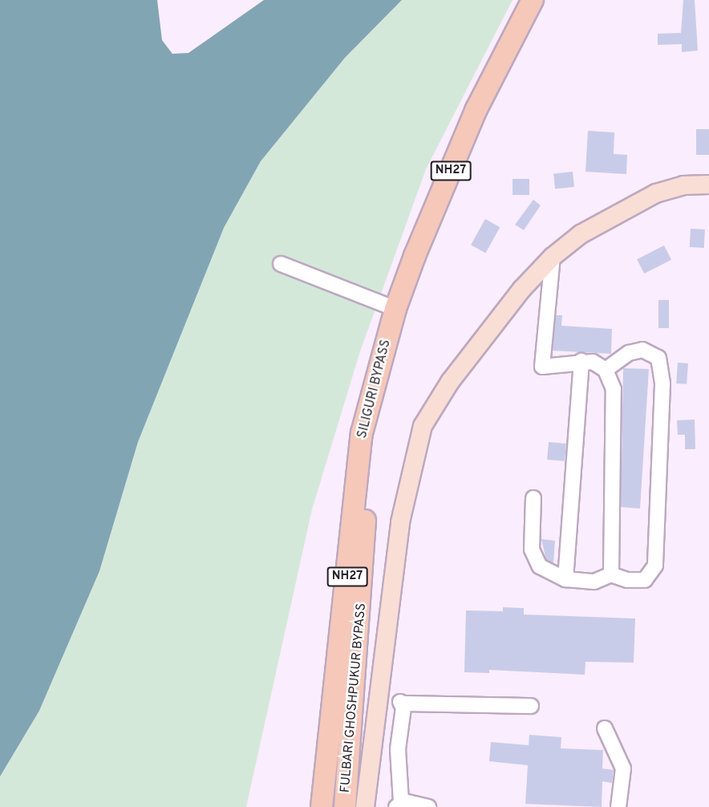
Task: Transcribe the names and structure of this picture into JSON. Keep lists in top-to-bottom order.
{
  "streets": {
    "highway": ["NH27", "SILIGURI BYPASS", "FULBARI GHOSHPUKUR BYPASS"]
  },
  "crossings": [
    ["SILIGURI BYPASS", "FULBARI GHOSHPUKUR BYPASS"]
  ]
}
